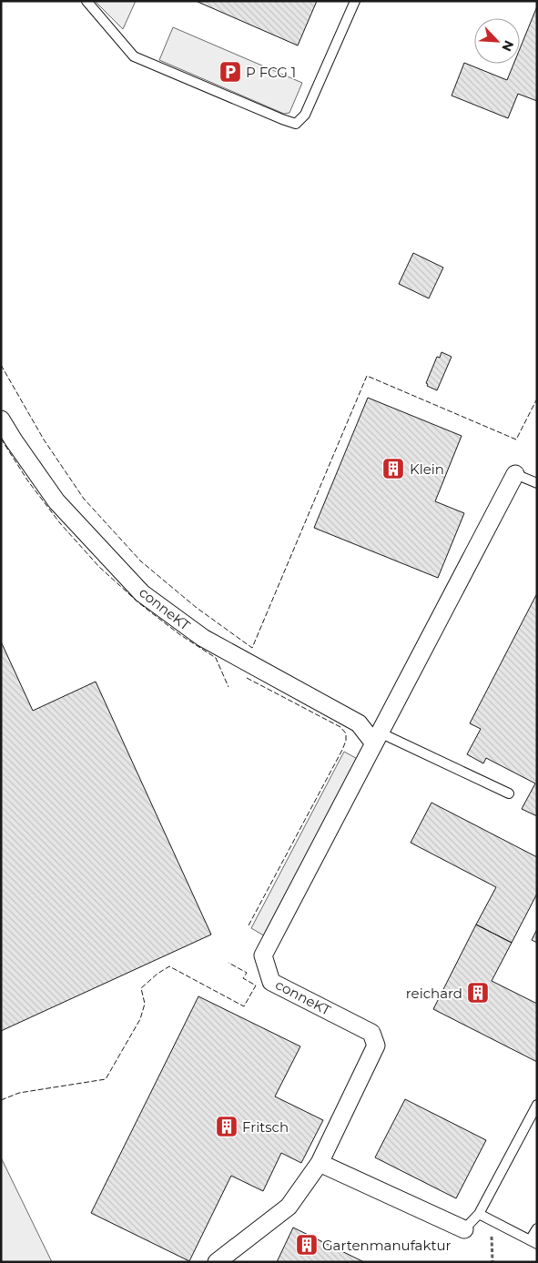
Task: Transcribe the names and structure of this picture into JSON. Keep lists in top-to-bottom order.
{
  "streets": {
    "street": ["conneKT"]
  },
  "places": {
    "parking": ["P FCG 1"],
    "building": [
      "Klein",
      "reichard",
      "Fritsch",
      "Gartenmanufaktur"
    ]
  },
  "north": "bottom right"
}
